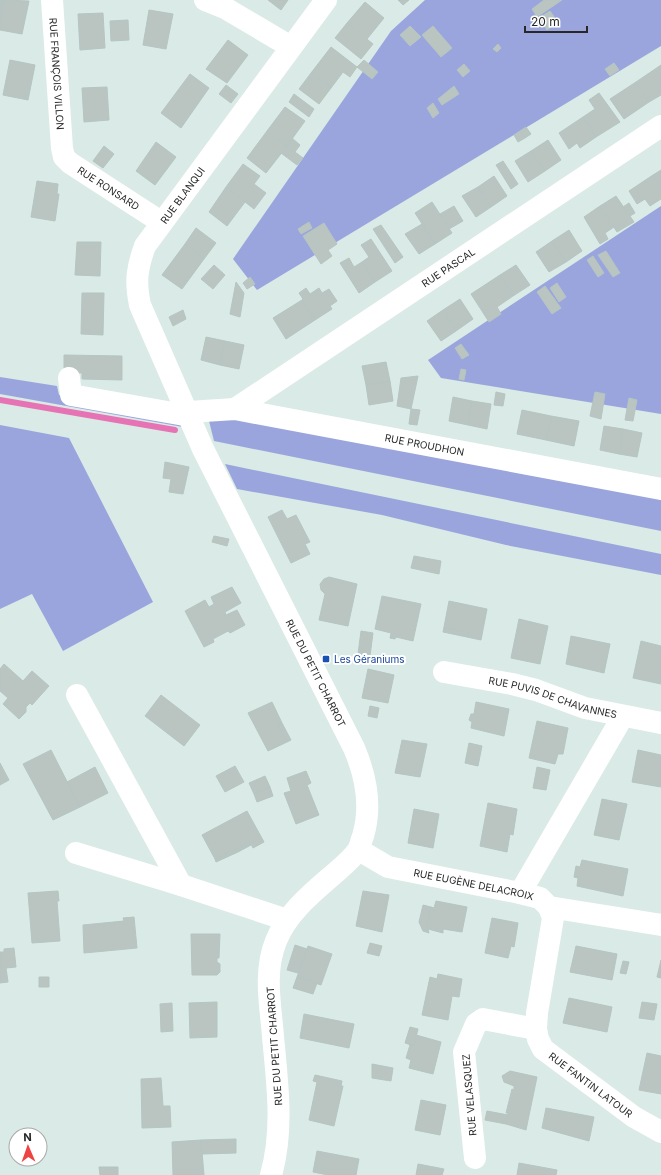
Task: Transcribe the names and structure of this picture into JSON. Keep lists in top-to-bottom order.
{
  "streets": {
    "street": [
      "RUE FRANÇOIS VILLON",
      "RUE RONSARD",
      "RUE BLANQUI",
      "RUE PASCAL",
      "RUE PROUDHON",
      "RUE DU PETIT CHARROT",
      "RUE PUVIS DE CHAVANNES",
      "RUE EUGÈNE DELACROIX",
      "RUE FANTIN LATOUR",
      "RUE VELASQUEZ"
    ]
  },
  "crossings": [
    ["RUE FRANÇOIS VILLON", "RUE RONSARD"],
    ["RUE RONSARD", "RUE BLANQUI"],
    ["RUE BLANQUI", "RUE PROUDHON"],
    ["RUE BLANQUI", "RUE DU PETIT CHARROT"],
    ["RUE PASCAL", "RUE PROUDHON"],
    ["RUE PROUDHON", "RUE DU PETIT CHARROT"],
    ["RUE DU PETIT CHARROT", "RUE EUGÈNE DELACROIX"],
    ["RUE EUGÈNE DELACROIX", "RUE FANTIN LATOUR"],
    ["RUE FANTIN LATOUR", "RUE VELASQUEZ"]
  ],
  "places": {
    "transit": ["Les Géraniums"]
  },
  "scale_bar": "20 m",
  "north": "top"
}
